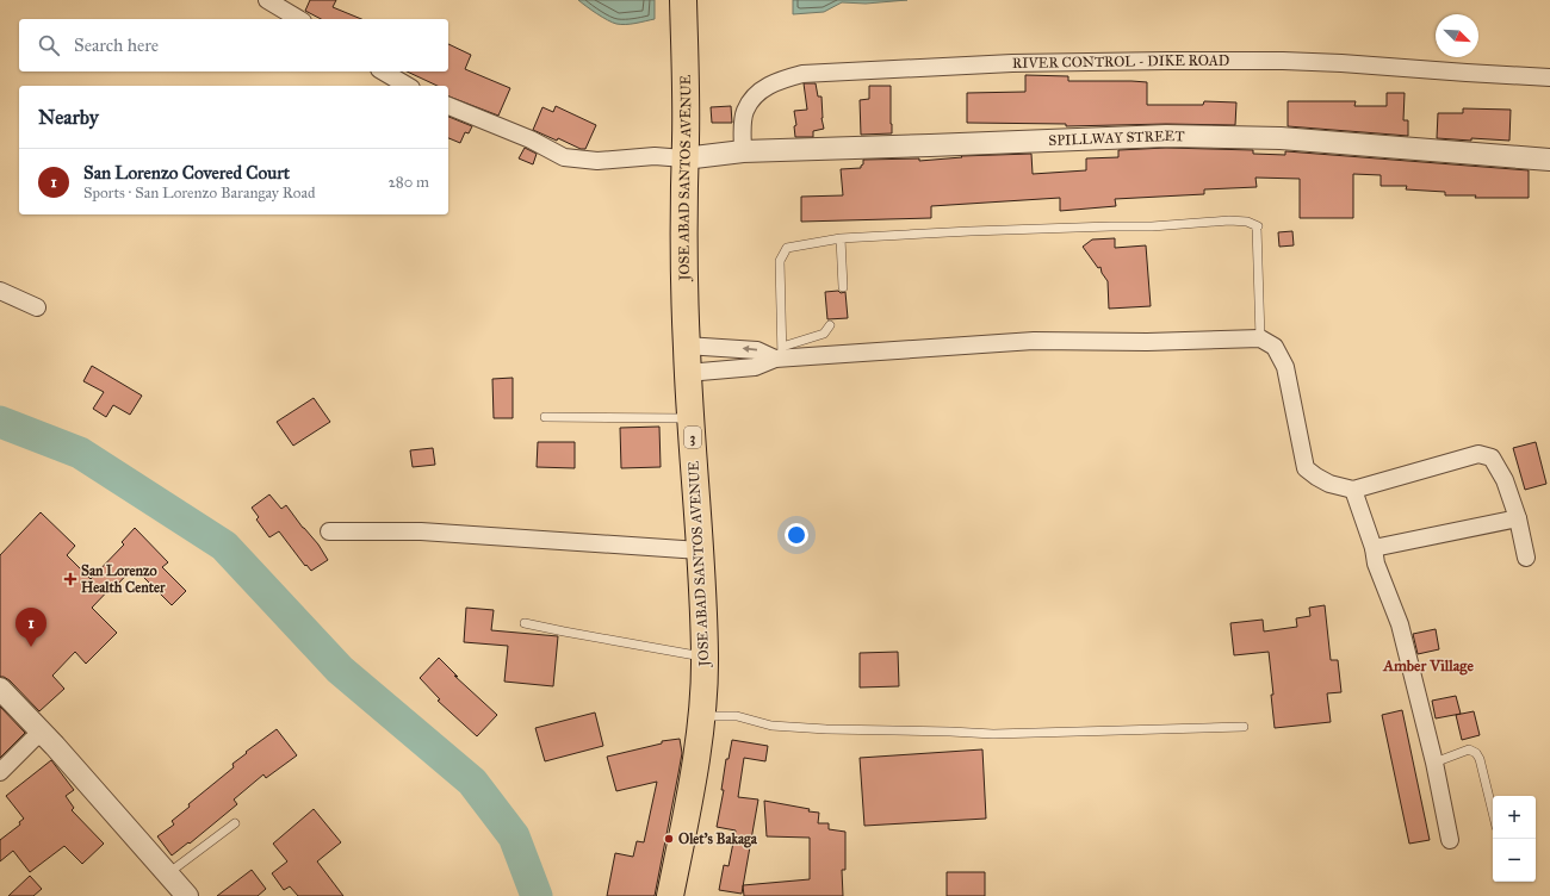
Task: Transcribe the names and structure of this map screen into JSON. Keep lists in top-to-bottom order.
{
  "streets": {
    "highway": ["JOSE ABAD SANTOS AVENUE", "3"],
    "street": ["RIVER CONTROL - DIKE ROAD", "SPILLWAY STREET"]
  },
  "crossings": [
    ["RIVER CONTROL - DIKE ROAD", "SPILLWAY STREET"],
    ["SPILLWAY STREET", "JOSE ABAD SANTOS AVENUE"]
  ],
  "districts": ["Amber Village"],
  "places": {
    "health": ["San Lorenzo Health Center"],
    "other": ["Olet's Bakaga"]
  },
  "north": "bottom right",
  "page": {
    "search": "Search here",
    "heading": "Nearby",
    "list": [
      {
        "mark": "1",
        "name": "San Lorenzo Covered Court",
        "note": "Sports · San Lorenzo Barangay Road",
        "value": "280 m"
      }
    ],
    "pins": "1",
    "map_buttons": ["+", "−"]
  }
}
